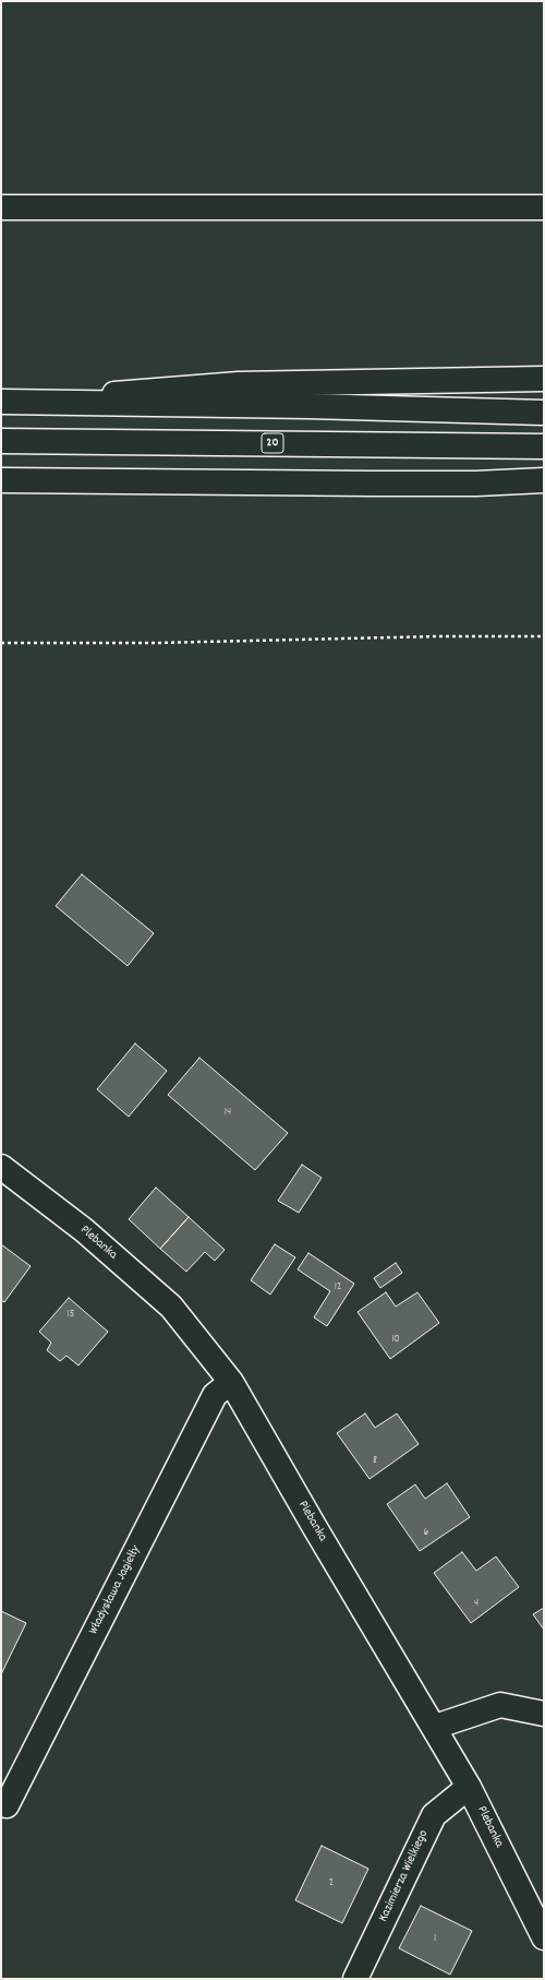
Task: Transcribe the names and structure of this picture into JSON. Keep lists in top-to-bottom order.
{
  "streets": {
    "street": [
      "20",
      "Plebanka",
      "Władysława Jagiełły",
      "Kazimierza Wielkiego"
    ]
  },
  "crossings": [
    ["Plebanka", "Władysława Jagiełły"],
    ["Plebanka", "Kazimierza Wielkiego"]
  ],
  "house_numbers": [
    "14",
    "12",
    "15",
    "10",
    "8",
    "6",
    "4",
    "2",
    "1"
  ]
}
